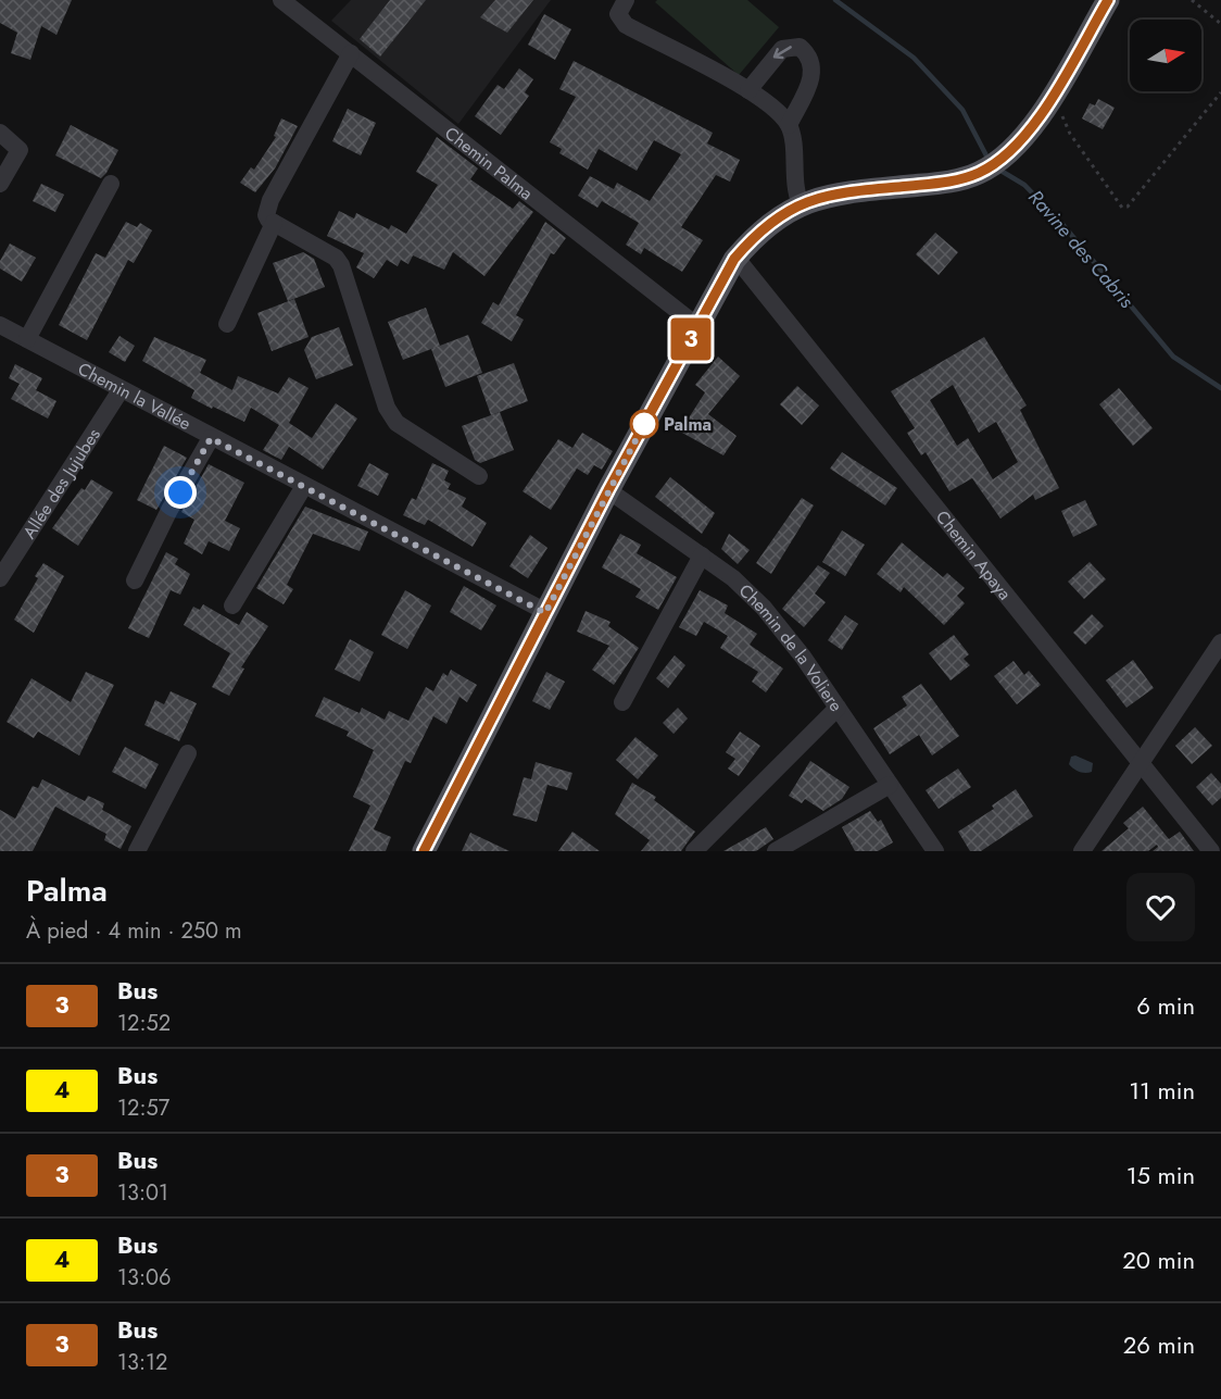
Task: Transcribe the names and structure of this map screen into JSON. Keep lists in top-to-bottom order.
{
  "streets": {
    "street": [
      "Chemin Palma",
      "Chemin la Vallée",
      "Allée des Jujubes",
      "Chemin Apaya",
      "Chemin de la Voliere"
    ]
  },
  "crossings": [
    ["Chemin la Vallée", "Allée des Jujubes"]
  ],
  "water": ["Ravine des Cabris"],
  "places": ["Palma"],
  "lines": ["bus line 3"],
  "north": "right",
  "page": {
    "on_map": "3",
    "heading": ["Palma", "À pied · 4 min · 250 m"],
    "list": [
      {
        "mark": "3",
        "name": "Bus",
        "note": "12:52",
        "value": "6 min"
      },
      {
        "mark": "4",
        "name": "Bus",
        "note": "12:57",
        "value": "11 min"
      },
      {
        "mark": "3",
        "name": "Bus",
        "note": "13:01",
        "value": "15 min"
      },
      {
        "mark": "4",
        "name": "Bus",
        "note": "13:06",
        "value": "20 min"
      },
      {
        "mark": "3",
        "name": "Bus",
        "note": "13:12",
        "value": "26 min"
      }
    ]
  }
}
